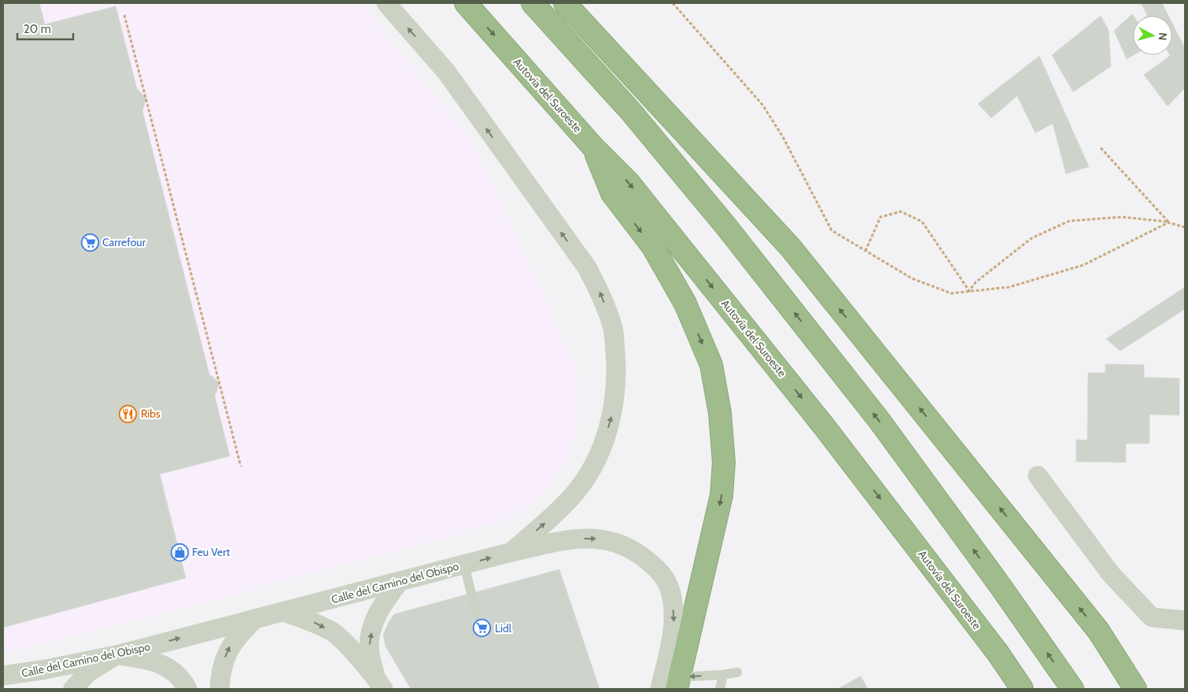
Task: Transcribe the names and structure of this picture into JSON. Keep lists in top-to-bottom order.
{
  "streets": {
    "highway": ["Autovía del Suroeste"],
    "street": ["Calle del Camino del Obispo"]
  },
  "places": {
    "supermarket": ["Carrefour", "Lidl"],
    "restaurant": ["Ribs"],
    "shop": ["Feu Vert"]
  },
  "scale_bar": "20 m",
  "north": "right"
}
